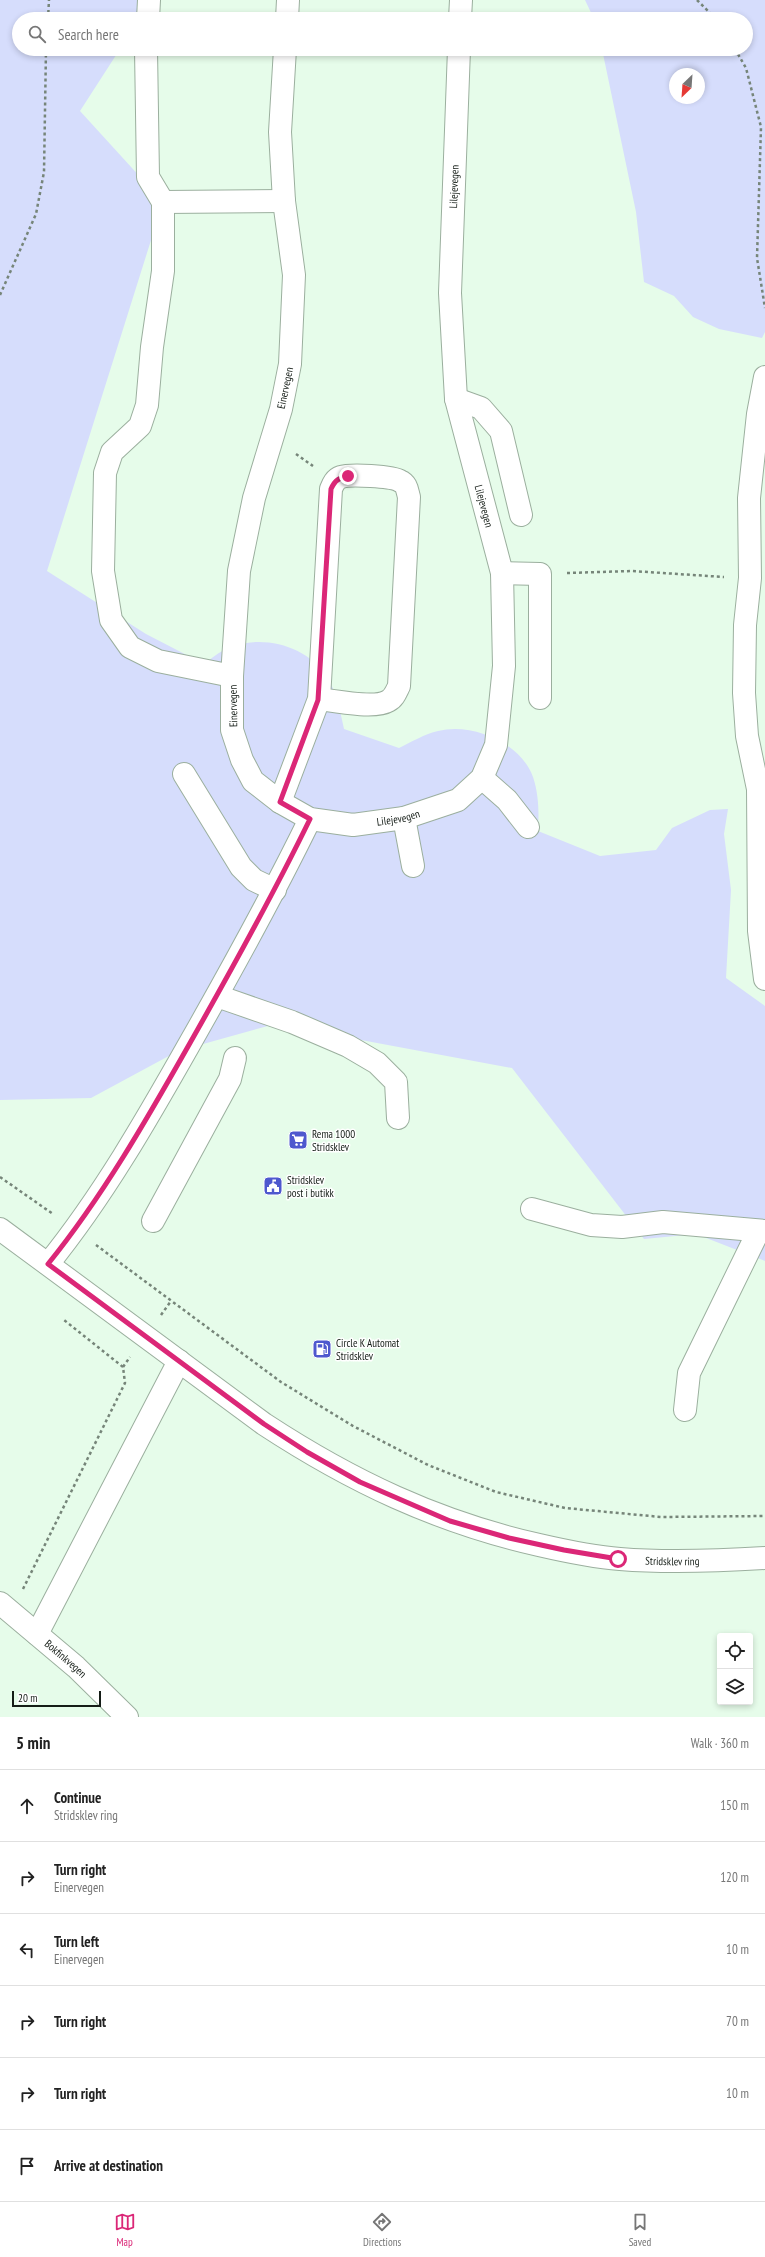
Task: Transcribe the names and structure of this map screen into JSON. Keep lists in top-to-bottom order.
{
  "streets": {
    "street": [
      "Lilejevegen",
      "Einervegen",
      "Stridsklev ring",
      "Bokfinkvegen"
    ]
  },
  "crossings": [
    ["Lilejevegen", "Einervegen"]
  ],
  "places": {
    "supermarket": ["Rema 1000 Stridsklev"],
    "public building": ["Stridsklev post i butikk"],
    "fuel station": ["Circle K Automat Stridsklev"]
  },
  "scale_bar": "20 m",
  "north": "bottom left",
  "page": {
    "search": "Search here",
    "scale": "20 m",
    "heading": ["5 min", "Walk · 360 m"],
    "list": [
      ["Continue", "Stridsklev ring", "150 m"],
      ["Turn right", "Einervegen", "120 m"],
      ["Turn left", "Einervegen", "10 m"],
      ["Turn right", "70 m"],
      ["Turn right", "10 m"],
      "Arrive at destination"
    ],
    "nav": ["Map", "Directions", "Saved"]
  }
}
